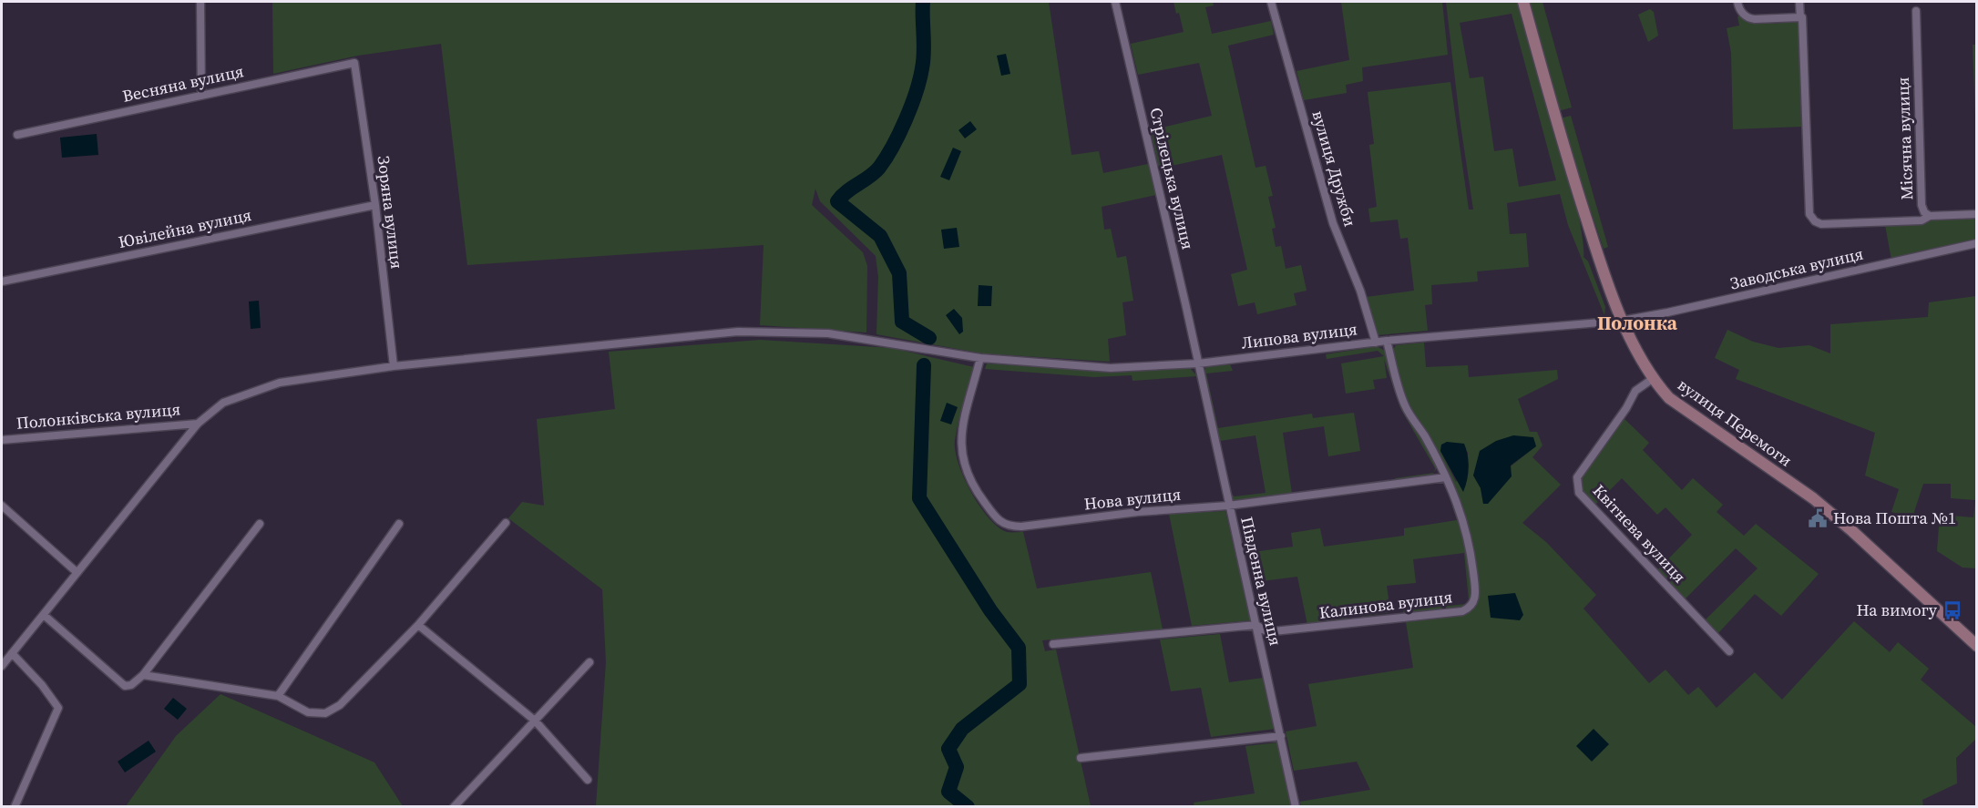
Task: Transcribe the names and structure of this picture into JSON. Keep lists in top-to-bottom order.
{
  "streets": {
    "main road": ["вулиця Перемоги"],
    "street": [
      "Весняна вулиця",
      "Місячна вулиця",
      "вулиця Дружби",
      "Стрілецька вулиця",
      "Зоряна вулиця",
      "Ювілейна вулиця",
      "Заводська вулиця",
      "Липова вулиця",
      "Полонківська вулиця",
      "Нова вулиця",
      "Квітнева вулиця",
      "Південна вулиця",
      "Калинова вулиця"
    ]
  },
  "crossings": [
    ["Весняна вулиця", "Зоряна вулиця"],
    ["вулиця Дружби", "Липова вулиця"],
    ["Стрілецька вулиця", "Липова вулиця"],
    ["Стрілецька вулиця", "Південна вулиця"],
    ["Зоряна вулиця", "Ювілейна вулиця"],
    ["Зоряна вулиця", "Липова вулиця"],
    ["Заводська вулиця", "Липова вулиця"],
    ["Заводська вулиця", "вулиця Перемоги"],
    ["Липова вулиця", "Полонківська вулиця"],
    ["Липова вулиця", "вулиця Перемоги"],
    ["Липова вулиця", "Нова вулиця"],
    ["Липова вулиця", "Південна вулиця"],
    ["Липова вулиця", "Калинова вулиця"],
    ["вулиця Перемоги", "Квітнева вулиця"],
    ["Нова вулиця", "Південна вулиця"],
    ["Нова вулиця", "Калинова вулиця"],
    ["Південна вулиця", "Калинова вулиця"]
  ],
  "districts": ["Полонка"],
  "places": {
    "public building": ["Нова Пошта №1"],
    "bus stop": ["На вимогу"]
  }
}
